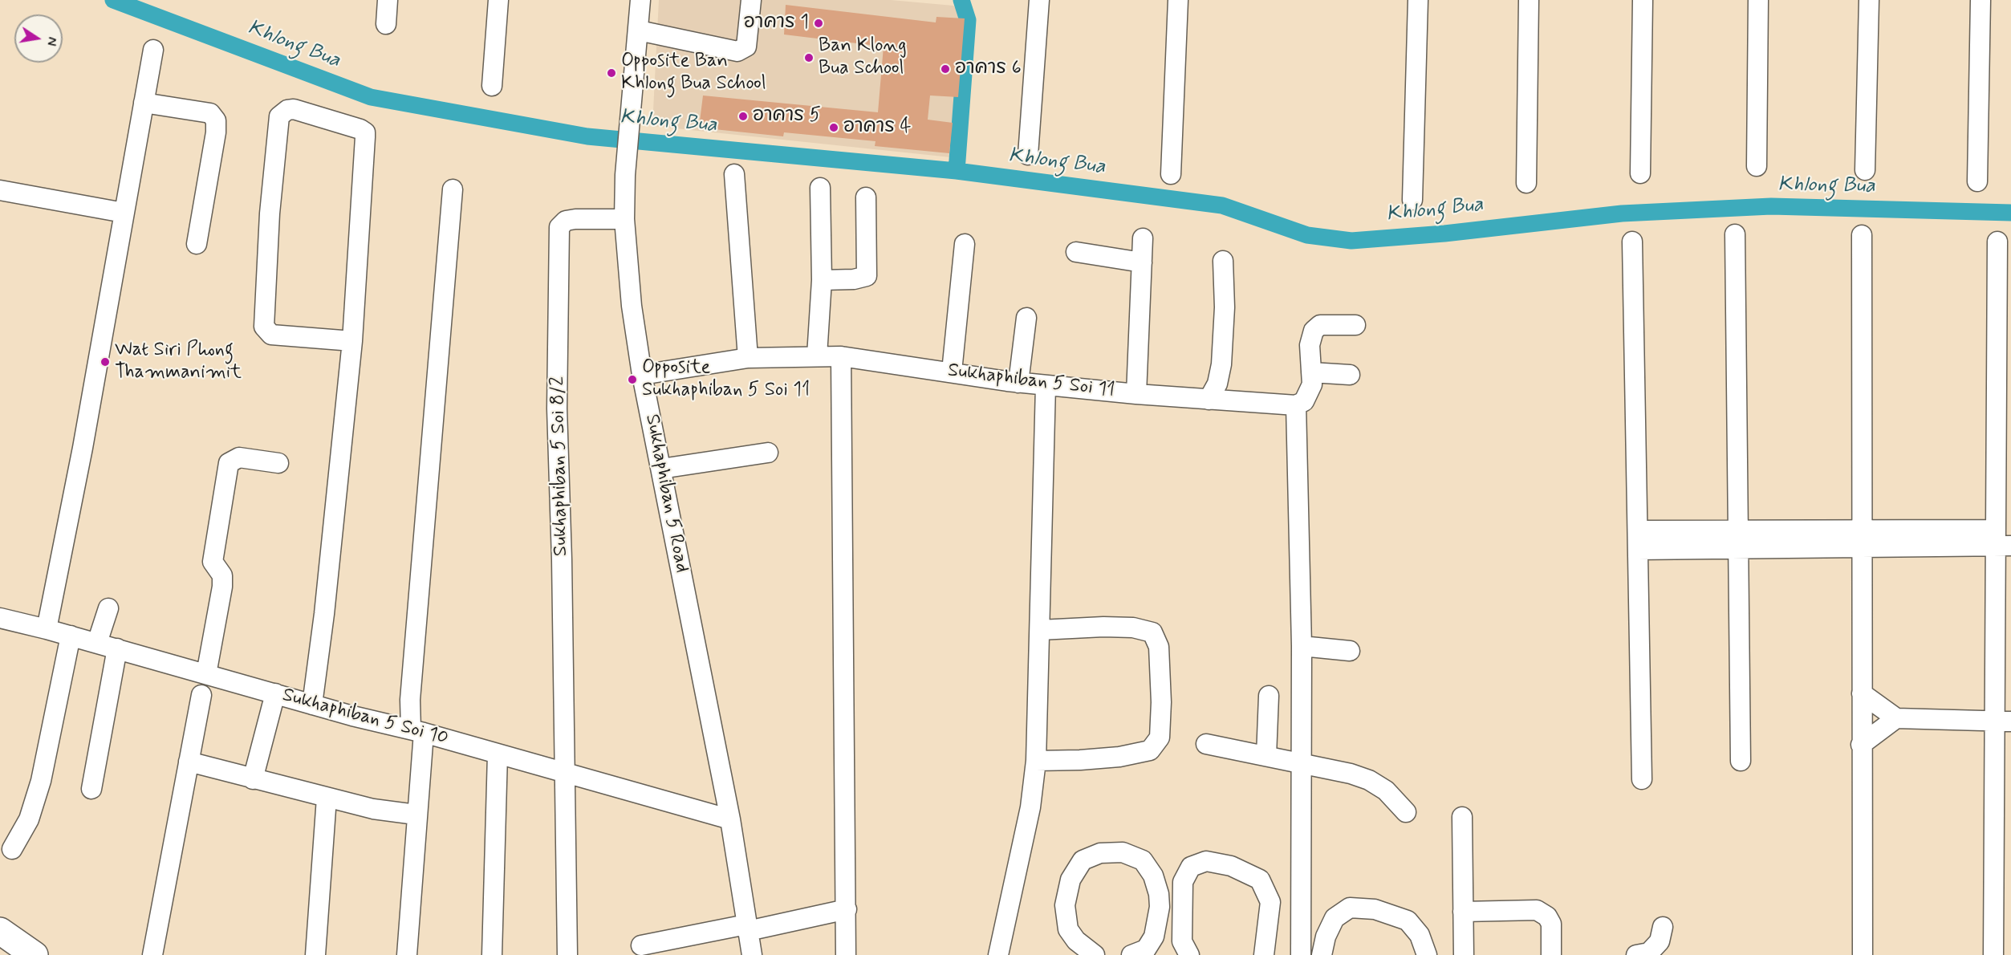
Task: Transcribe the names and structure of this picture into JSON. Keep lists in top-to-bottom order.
{
  "streets": {
    "street": [
      "Sukhaphiban 5 Soi 11",
      "Sukhaphiban 5 Soi 8/2",
      "Sukhaphiban 5 Road",
      "Sukhaphiban 5 Soi 10"
    ]
  },
  "crossings": [
    ["Sukhaphiban 5 Soi 11", "Sukhaphiban 5 Road"],
    ["Sukhaphiban 5 Soi 8/2", "Sukhaphiban 5 Road"],
    ["Sukhaphiban 5 Soi 8/2", "Sukhaphiban 5 Soi 10"],
    ["Sukhaphiban 5 Road", "Sukhaphiban 5 Soi 10"]
  ],
  "water": ["Khlong Bua"],
  "places": [
    "อาคาร 1",
    "Ban Klong Bua School",
    "อาคาร 6",
    "Opposite Ban Khlong Bua School",
    "อาคาร 5",
    "อาคาร 4",
    "Wat Siri Phong Thammanimit",
    "Opposite Sukhaphiban 5 Soi 11"
  ],
  "north": "right"
}
